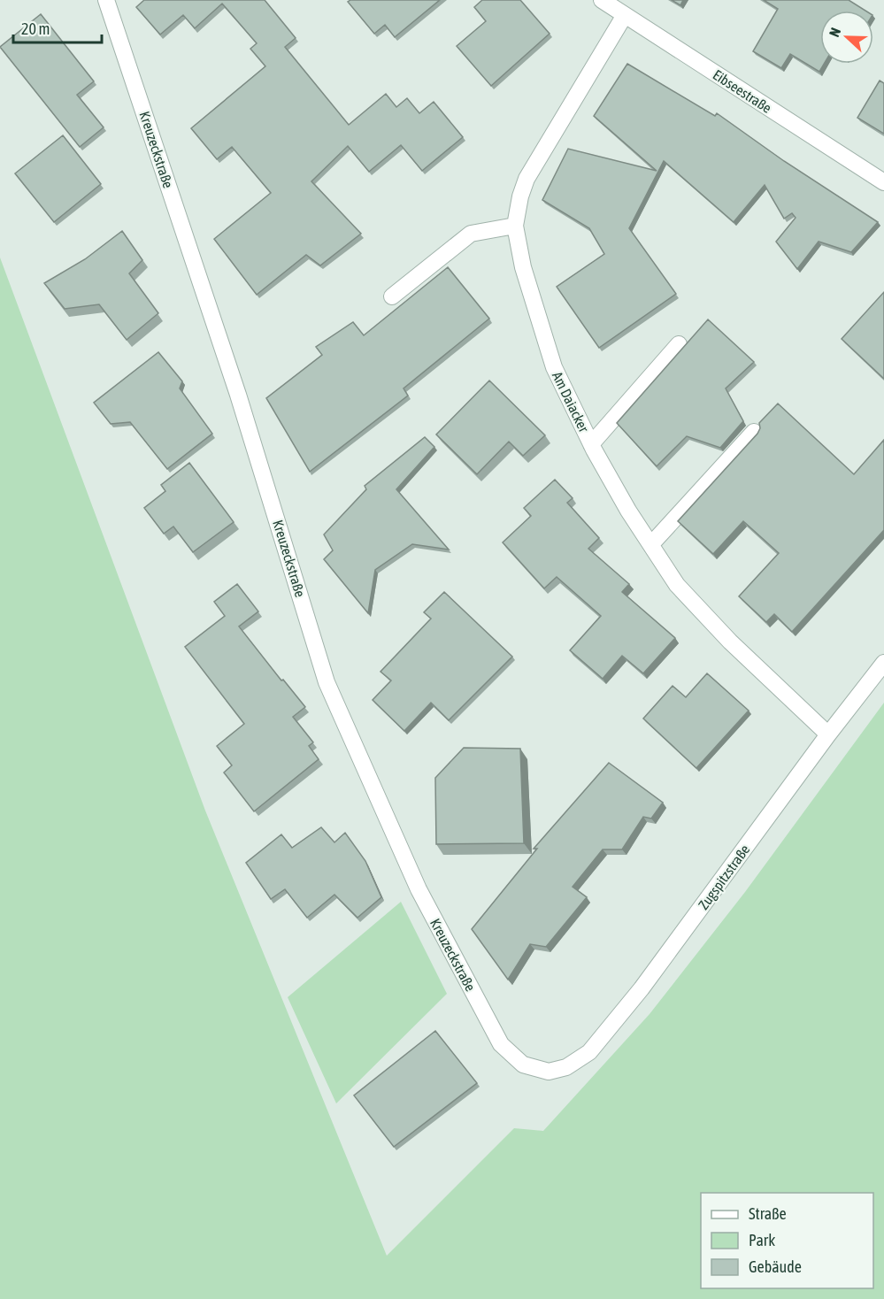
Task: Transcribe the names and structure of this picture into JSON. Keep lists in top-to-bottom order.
{
  "streets": {
    "street": [
      "Eibseestraße",
      "Kreuzeckstraße",
      "Am Daiacker",
      "Zugspitzstraße"
    ]
  },
  "crossings": [
    ["Eibseestraße", "Am Daiacker"],
    ["Kreuzeckstraße", "Zugspitzstraße"],
    ["Am Daiacker", "Zugspitzstraße"]
  ],
  "legend": ["Straße", "Park", "Gebäude"],
  "scale_bar": "20 m",
  "north": "left"
}
